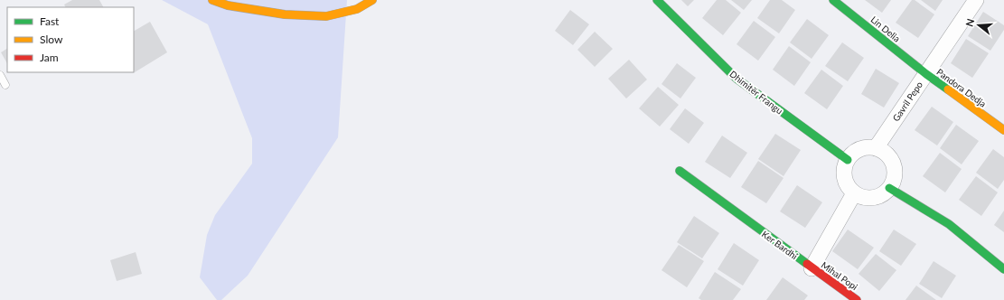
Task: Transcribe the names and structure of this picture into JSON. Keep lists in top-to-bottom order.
{
  "streets": {
    "street": [
      "Lin Delia",
      "Pandora Dedja",
      "Dhimitër Frangu",
      "Gavril Pepo",
      "Ker Bardhi",
      "Mihal Popi"
    ]
  },
  "crossings": [
    ["Lin Delia", "Pandora Dedja"],
    ["Lin Delia", "Gavril Pepo"],
    ["Pandora Dedja", "Gavril Pepo"],
    ["Dhimitër Frangu", "Gavril Pepo"],
    ["Ker Bardhi", "Mihal Popi"]
  ],
  "legend": ["Fast", "Slow", "Jam"],
  "north": "left"
}
